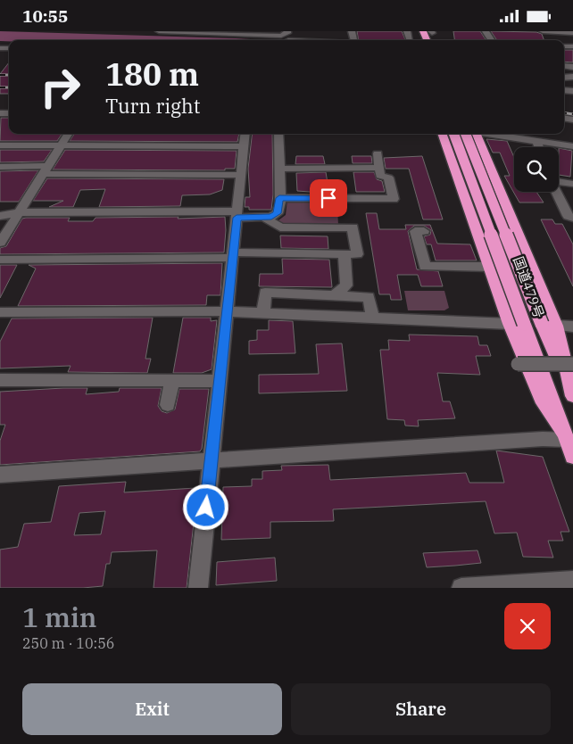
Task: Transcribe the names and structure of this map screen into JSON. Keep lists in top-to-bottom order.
{
  "streets": {
    "highway": ["国道479号"]
  },
  "page": {
    "status": "10:55",
    "turn": ["180 m", "Turn right"],
    "heading": ["1 min", "250 m · 10:56"],
    "buttons": ["Exit", "Share"]
  }
}
